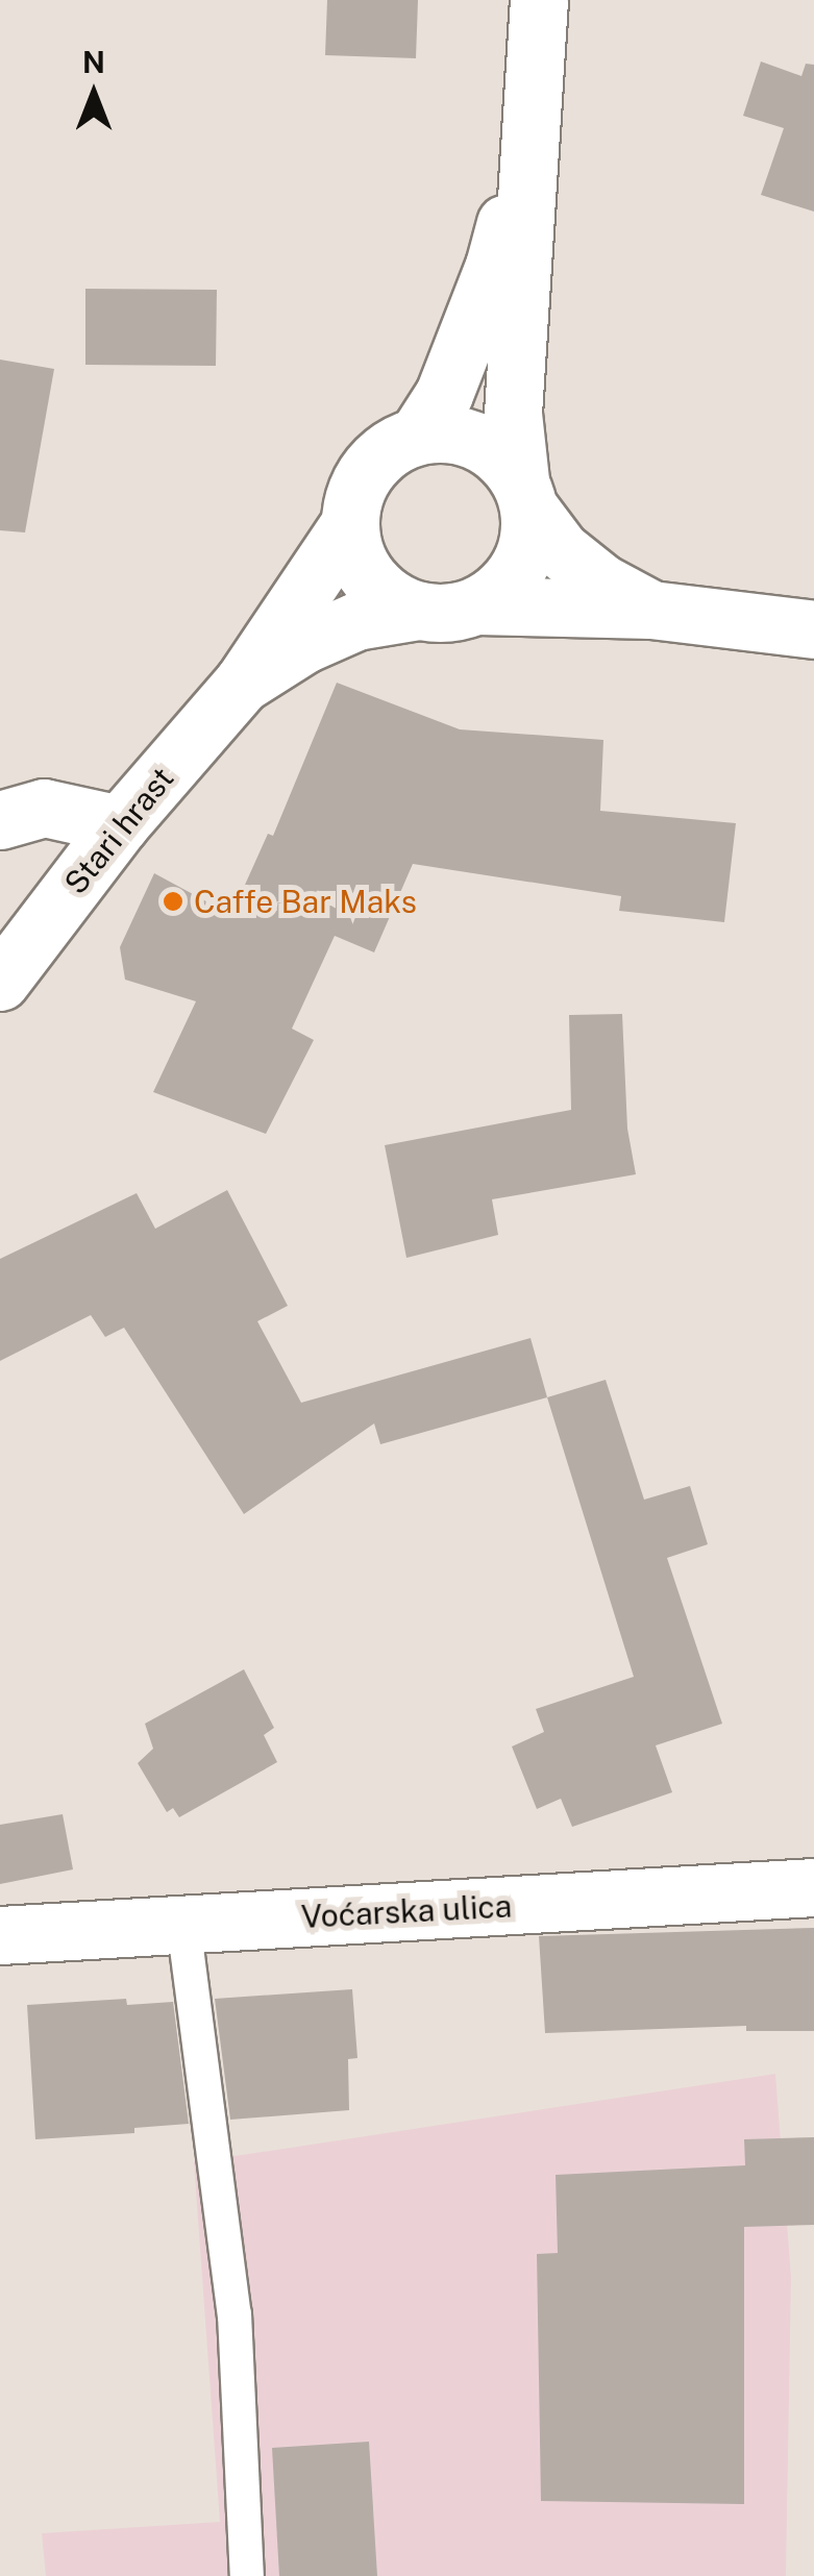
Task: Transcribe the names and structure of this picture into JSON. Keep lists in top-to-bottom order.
{
  "streets": {
    "street": ["Stari hrast", "Voćarska ulica"]
  },
  "places": ["Caffe Bar Maks"],
  "north": "top"
}
